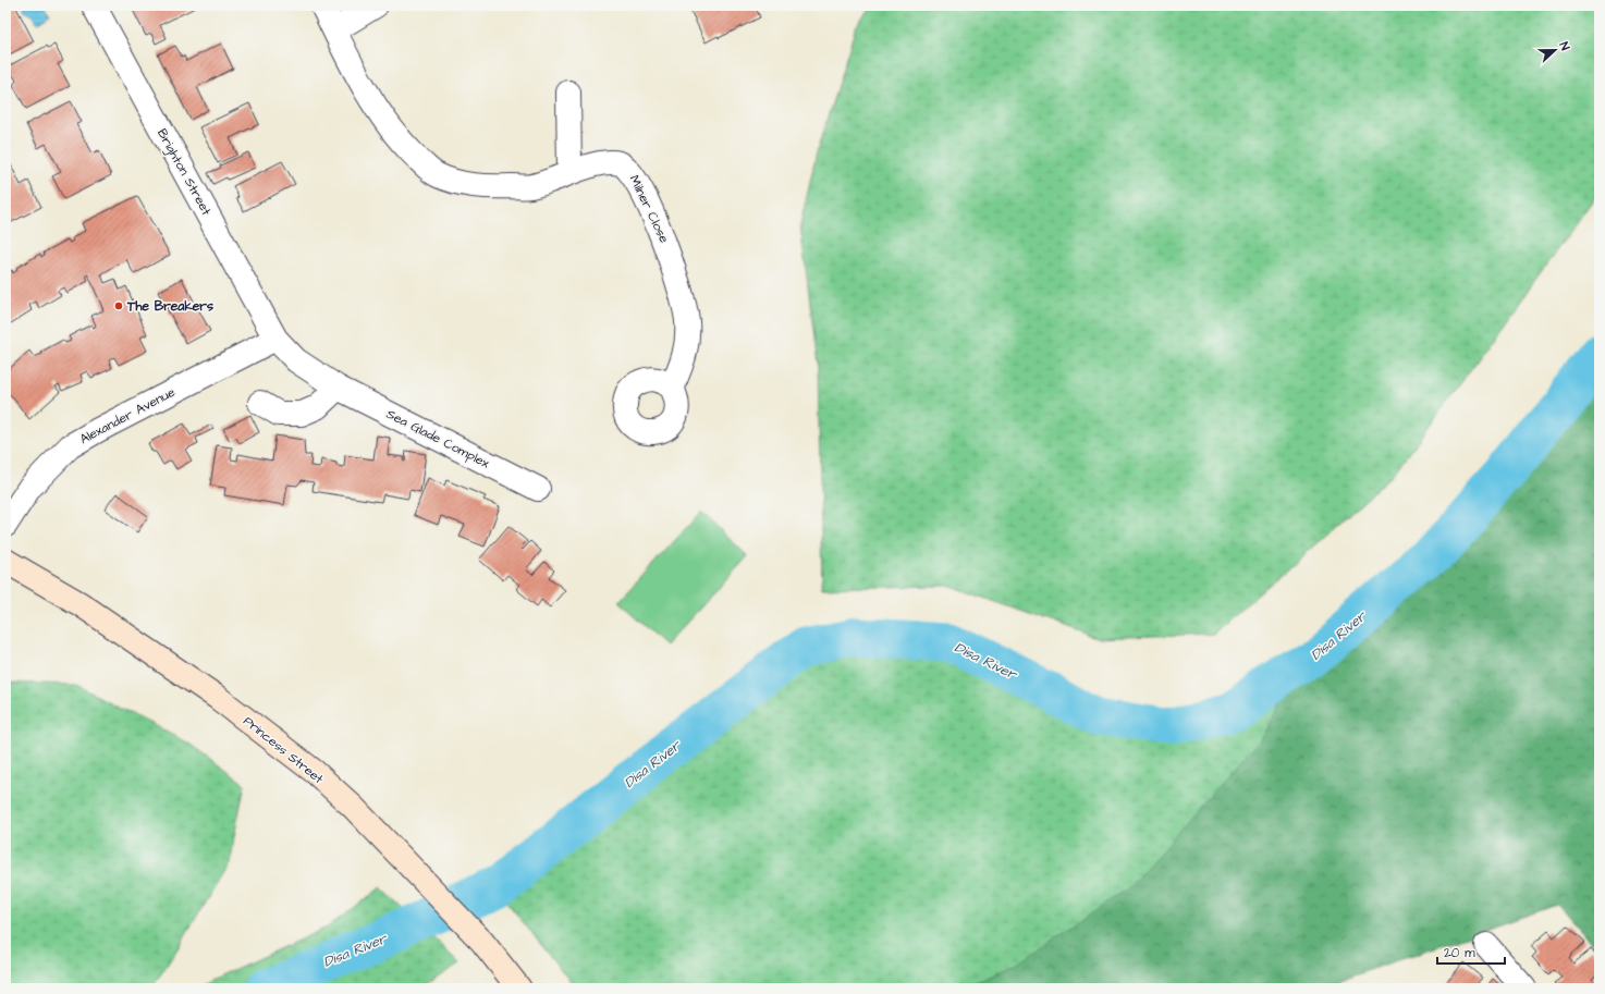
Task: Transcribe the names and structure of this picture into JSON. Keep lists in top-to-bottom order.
{
  "streets": {
    "street": [
      "Brighton Street",
      "Milner Close",
      "Alexander Avenue",
      "Sea Glade Complex",
      "Princess Street"
    ]
  },
  "crossings": [
    ["Brighton Street", "Alexander Avenue"],
    ["Brighton Street", "Sea Glade Complex"],
    ["Alexander Avenue", "Sea Glade Complex"]
  ],
  "water": ["Disa River"],
  "places": ["The Breakers"],
  "scale_bar": "20 m",
  "north": "right"
}
